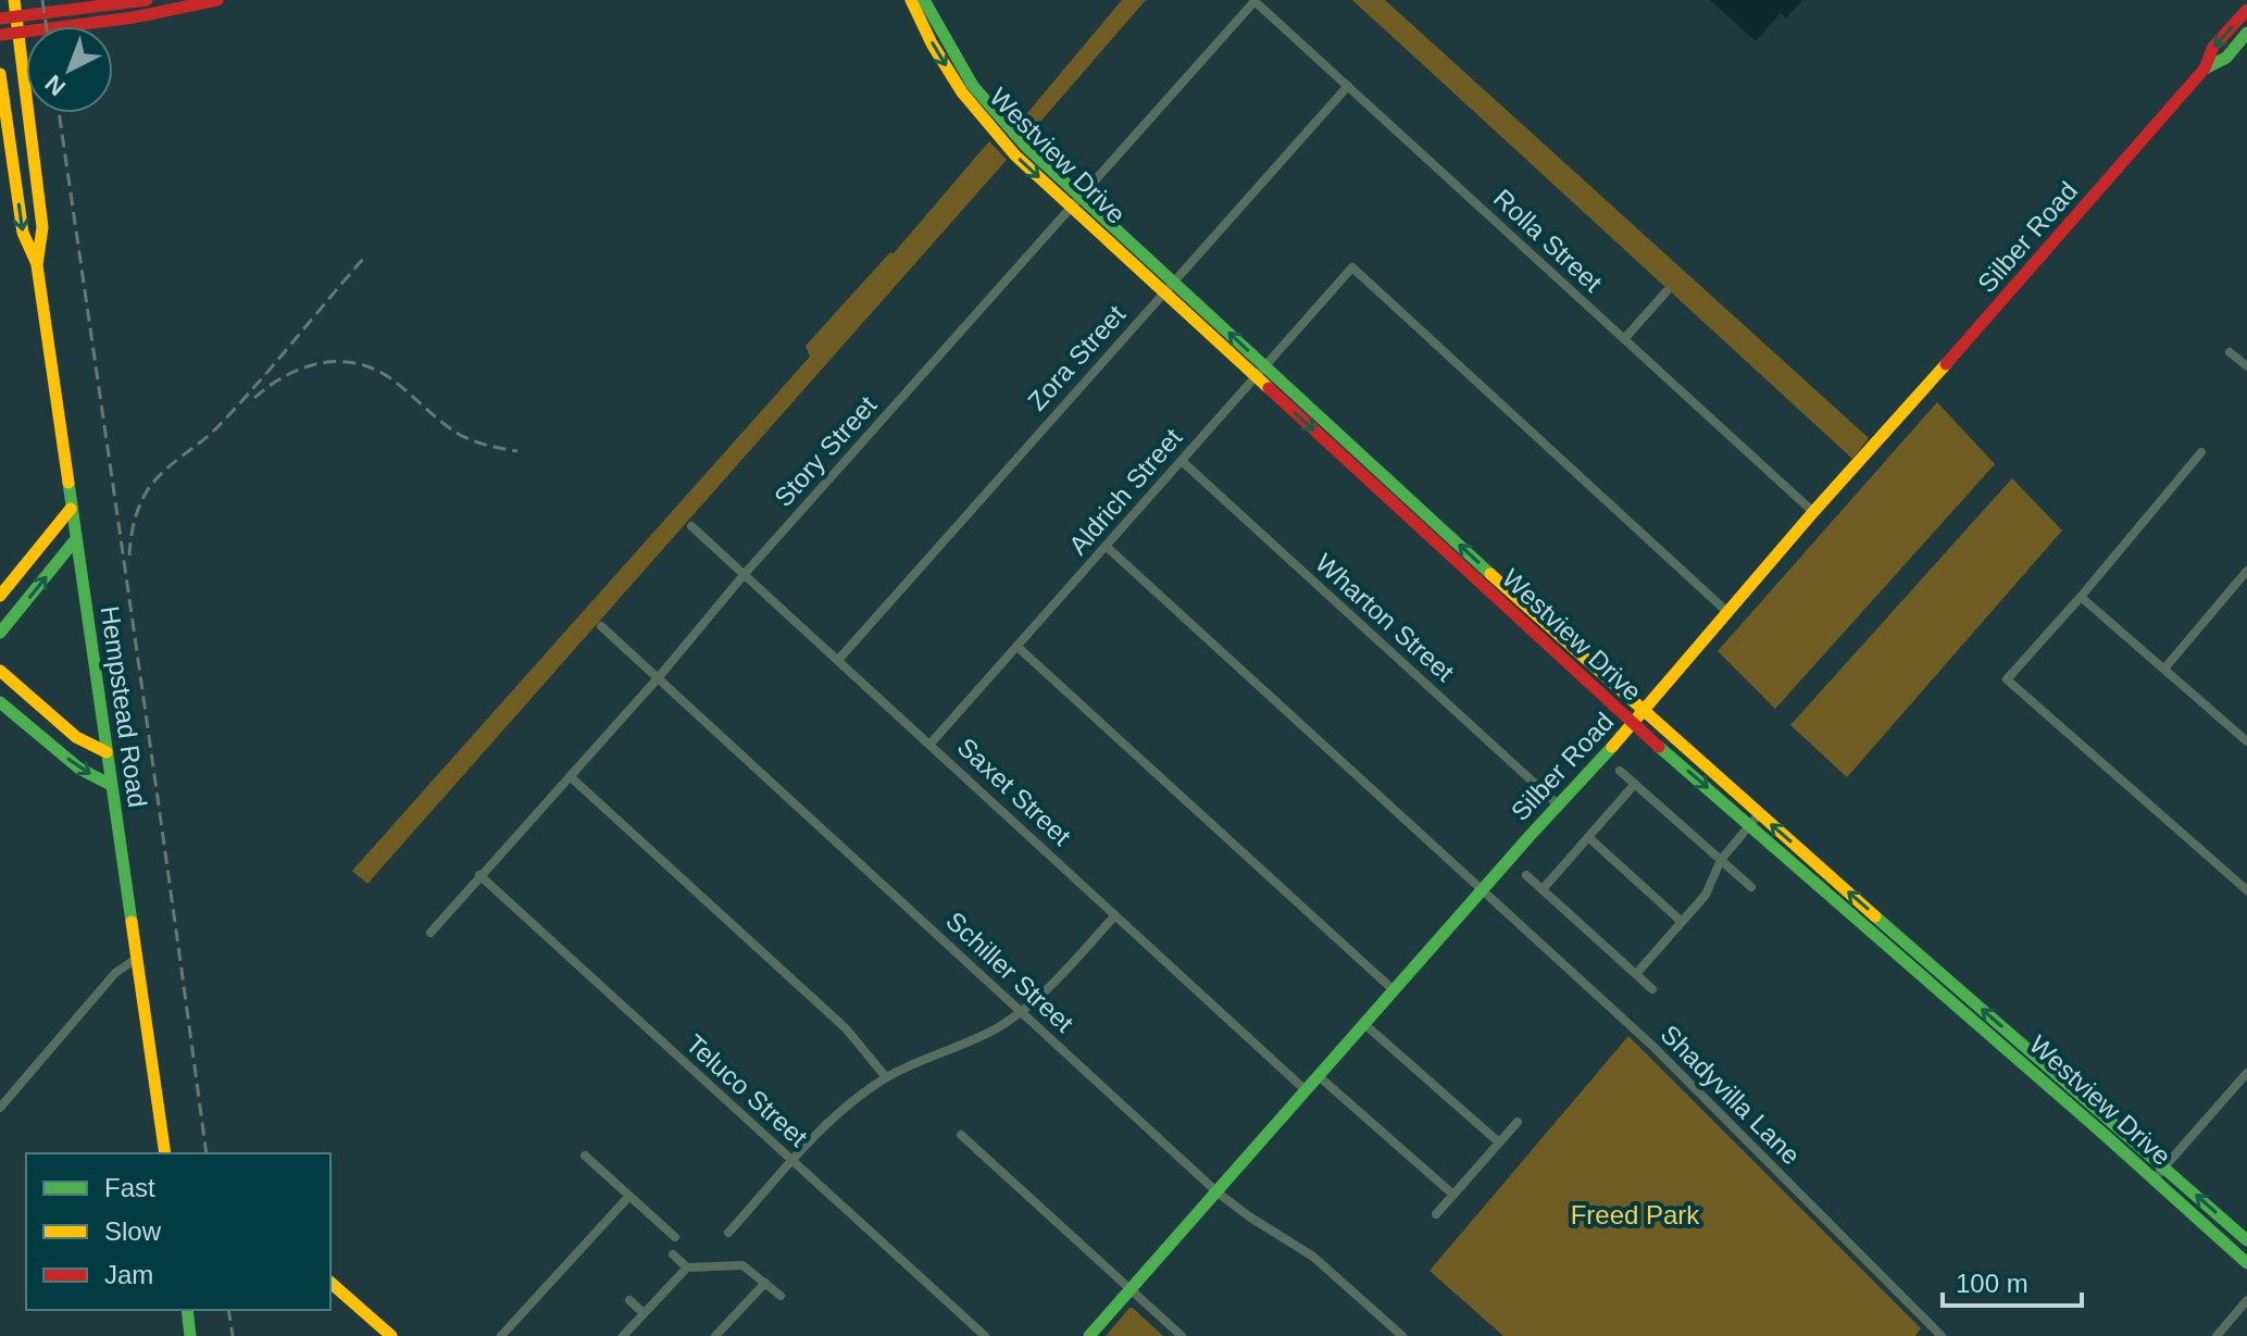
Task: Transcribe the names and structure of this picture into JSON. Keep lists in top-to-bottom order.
{
  "streets": {
    "main road": ["Westview Drive", "Silber Road", "Hempstead Road"],
    "street": [
      "Rolla Street",
      "Zora Street",
      "Story Street",
      "Aldrich Street",
      "Wharton Street",
      "Saxet Street",
      "Schiller Street",
      "Teluco Street",
      "Shadyvilla Lane"
    ]
  },
  "crossings": [
    ["Westview Drive", "Silber Road"],
    ["Westview Drive", "Zora Street"],
    ["Westview Drive", "Story Street"],
    ["Westview Drive", "Aldrich Street"],
    ["Silber Road", "Rolla Street"],
    ["Silber Road", "Aldrich Street"],
    ["Silber Road", "Wharton Street"],
    ["Silber Road", "Saxet Street"],
    ["Silber Road", "Schiller Street"],
    ["Silber Road", "Shadyvilla Lane"],
    ["Rolla Street", "Zora Street"],
    ["Rolla Street", "Story Street"],
    ["Zora Street", "Saxet Street"],
    ["Story Street", "Saxet Street"],
    ["Story Street", "Schiller Street"],
    ["Story Street", "Teluco Street"],
    ["Aldrich Street", "Wharton Street"],
    ["Aldrich Street", "Saxet Street"],
    ["Aldrich Street", "Shadyvilla Lane"]
  ],
  "parks": ["Freed Park"],
  "legend": ["Fast", "Slow", "Jam"],
  "scale_bar": "100 m",
  "north": "bottom left"
}
